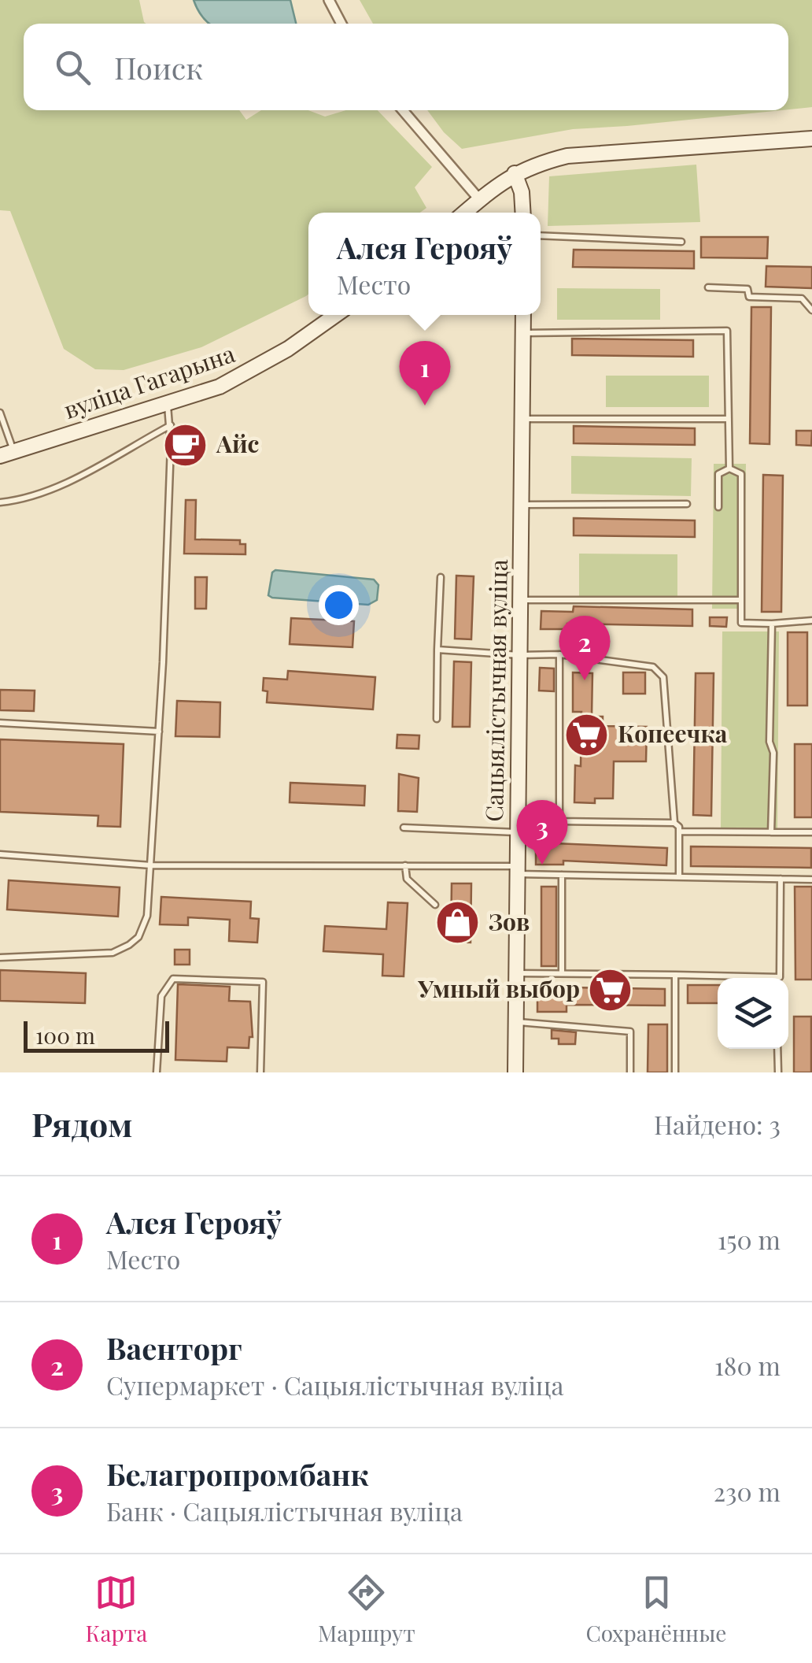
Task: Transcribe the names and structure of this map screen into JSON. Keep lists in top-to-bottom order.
{
  "streets": {
    "main road": ["вуліца Гагарына", "Сацыялістычная вуліца"]
  },
  "places": {
    "cafe": ["Айс"],
    "supermarket": ["Копеечка", "Умный выбор"],
    "shop": ["Зов"]
  },
  "scale_bar": "100 m",
  "page": {
    "search": "Поиск",
    "popup": ["Алея Герояў", "Место"],
    "pins": ["1", "2", "3"],
    "scale": "100 m",
    "heading": ["Рядом", "Найдено: 3"],
    "list": [
      {
        "mark": "1",
        "name": "Алея Герояў",
        "note": "Место",
        "value": "150 m"
      },
      {
        "mark": "2",
        "name": "Ваенторг",
        "note": "Супермаркет · Сацыялістычная вуліца",
        "value": "180 m"
      },
      {
        "mark": "3",
        "name": "Белагропромбанк",
        "note": "Банк · Сацыялістычная вуліца",
        "value": "230 m"
      }
    ],
    "nav": ["Карта", "Маршрут", "Сохранённые"]
  }
}
